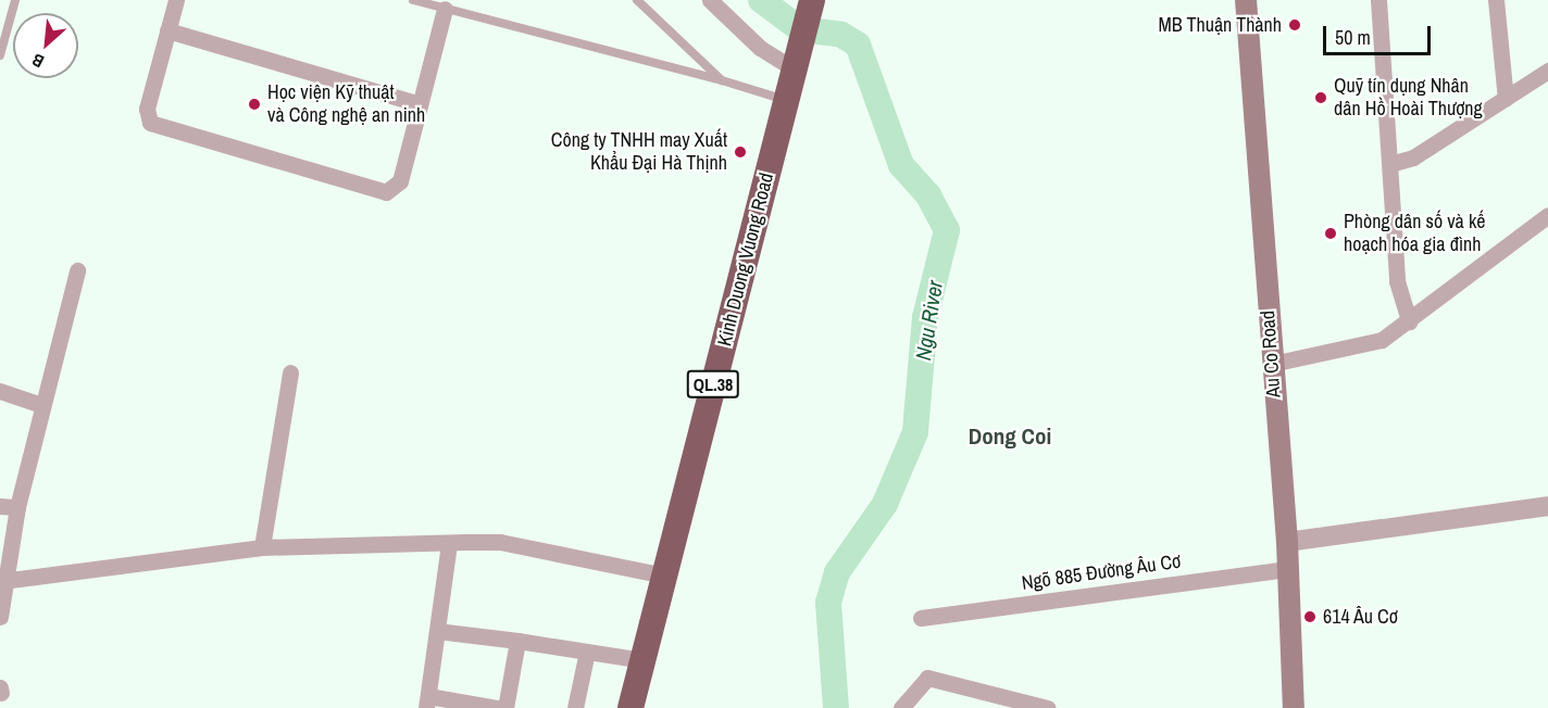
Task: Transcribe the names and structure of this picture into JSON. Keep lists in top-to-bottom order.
{
  "streets": {
    "highway": ["Kinh Duong Vuong Road", "QL.38"],
    "main road": ["Au Co Road"],
    "street": ["Ngõ 885 Đường Âu Cơ"]
  },
  "crossings": [
    ["Au Co Road", "Ngõ 885 Đường Âu Cơ"]
  ],
  "districts": ["Dong Coi"],
  "water": ["Ngu River"],
  "places": [
    "MB Thuận Thành",
    "Quỹ tín dụng Nhân dân Hồ Hoài Thượng",
    "Học viện Kỹ thuật và Công nghệ an ninh",
    "Công ty TNHH may Xuất Khẩu Đại Hà Thịnh",
    "Phòng dân số và kế hoạch hóa gia đình",
    "614 Âu Cơ"
  ],
  "scale_bar": "50 m",
  "north": "bottom left"
}
